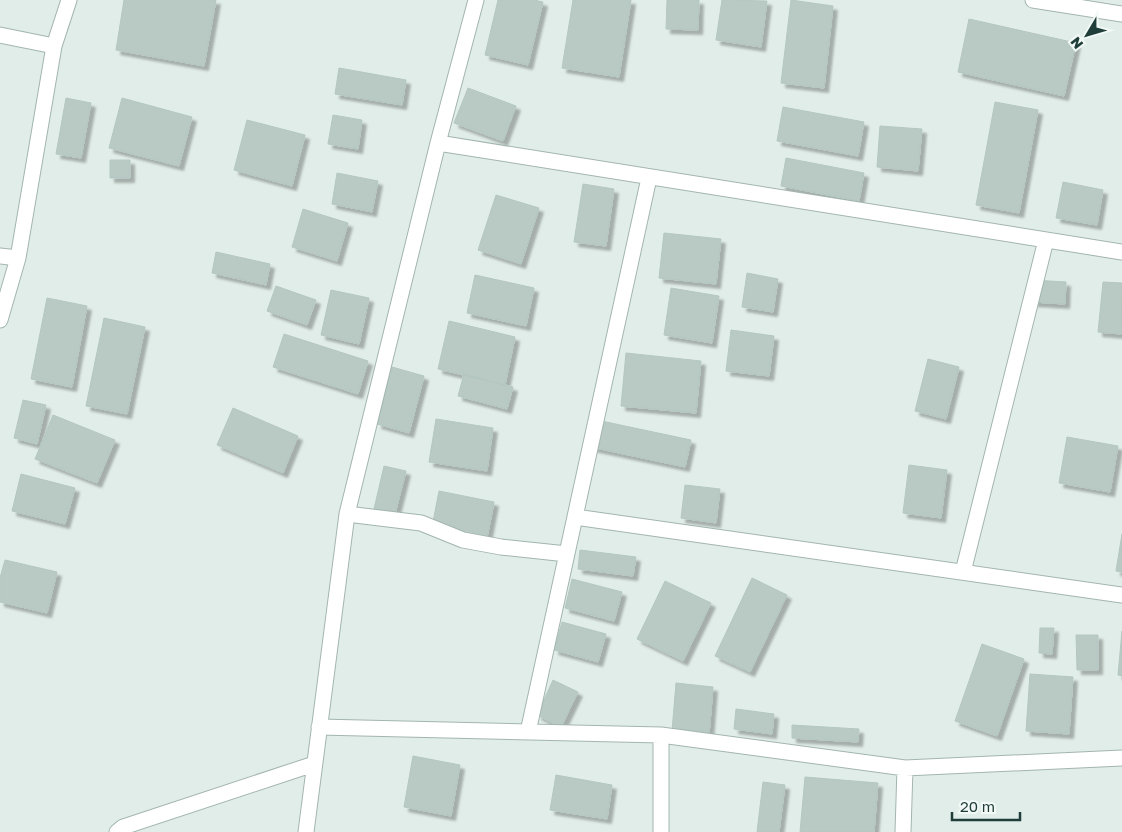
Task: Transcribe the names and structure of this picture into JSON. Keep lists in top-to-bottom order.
{
  "scale_bar": "20 m",
  "north": "bottom left"
}
